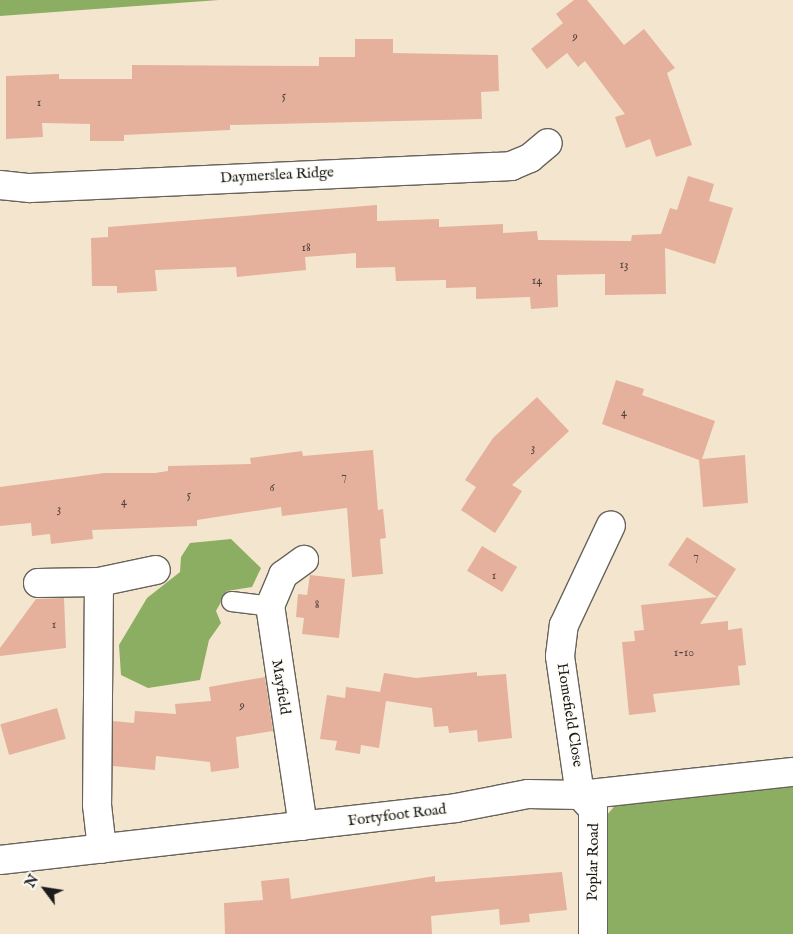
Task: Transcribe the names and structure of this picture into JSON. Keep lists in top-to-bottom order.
{
  "streets": {
    "street": [
      "Daymerslea Ridge",
      "Mayfield",
      "Homefield Close",
      "Fortyfoot Road",
      "Poplar Road"
    ]
  },
  "crossings": [
    ["Mayfield", "Fortyfoot Road"],
    ["Homefield Close", "Fortyfoot Road"],
    ["Homefield Close", "Poplar Road"],
    ["Fortyfoot Road", "Poplar Road"]
  ],
  "house_numbers": [
    "9",
    "5",
    "1",
    "18",
    "13",
    "14",
    "4",
    "3",
    "7",
    "6",
    "5",
    "4",
    "3",
    "7",
    "1",
    "8",
    "1",
    "1-10",
    "9"
  ],
  "north": "top left"
}
